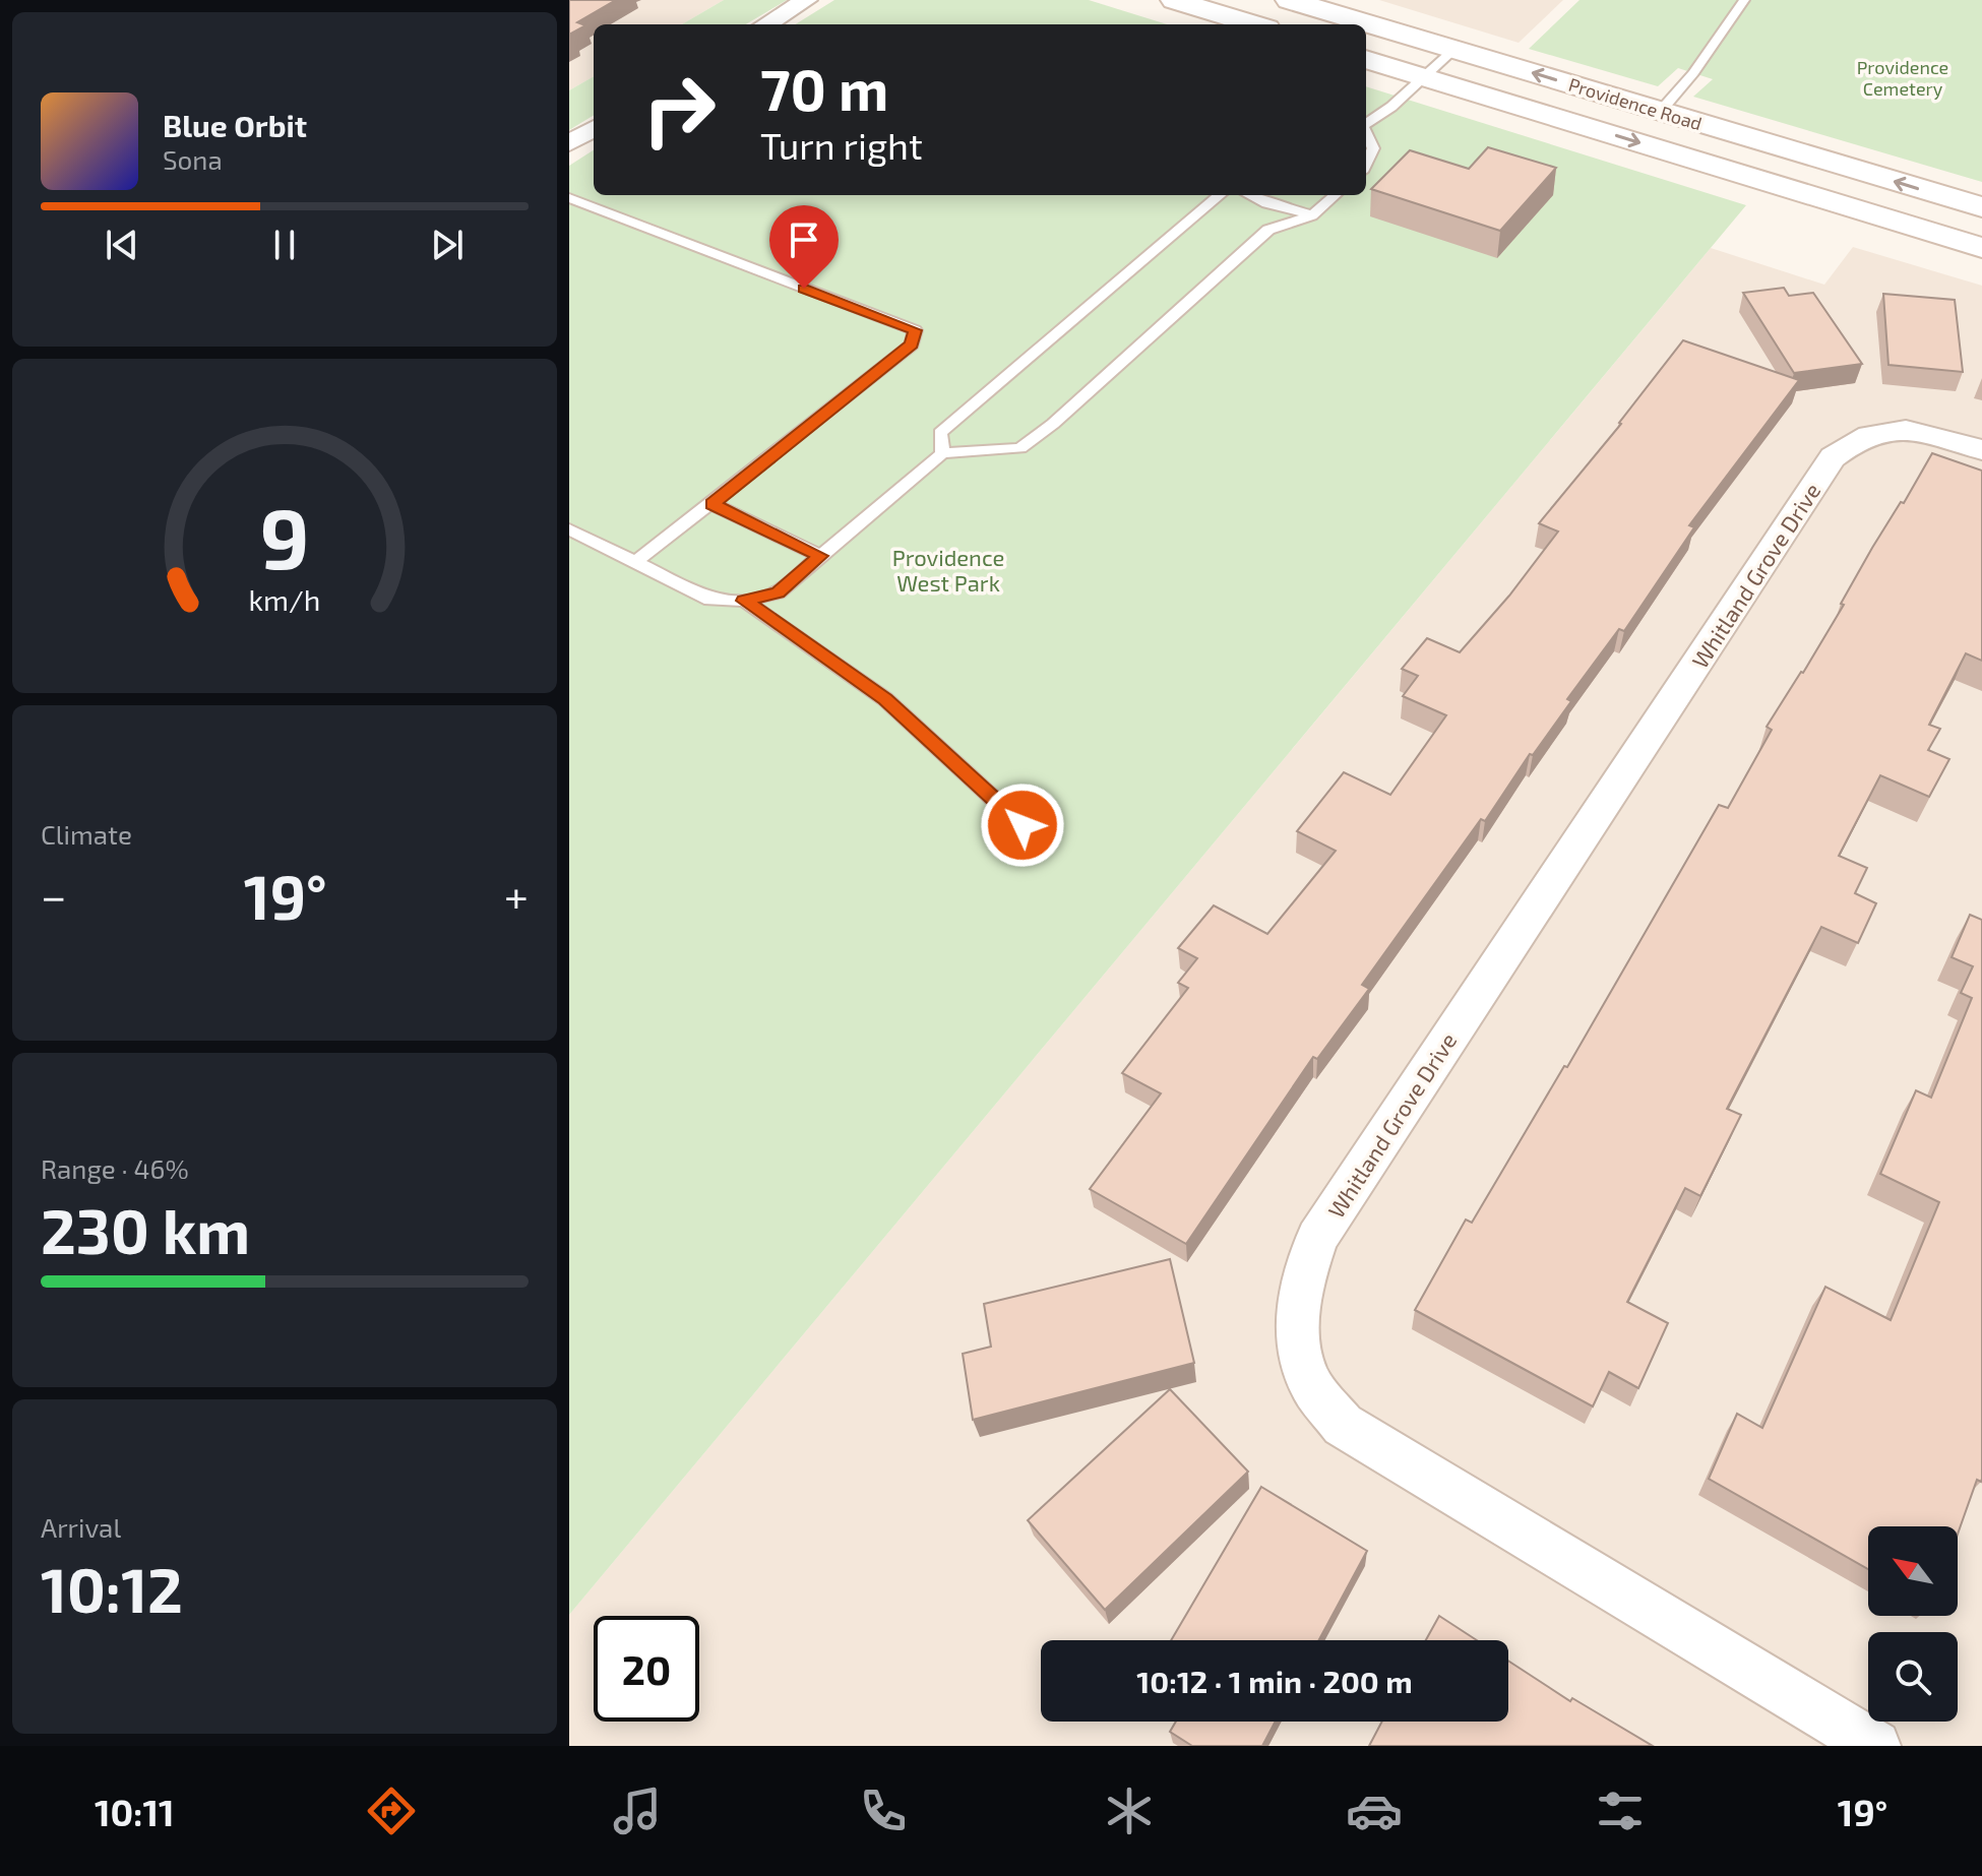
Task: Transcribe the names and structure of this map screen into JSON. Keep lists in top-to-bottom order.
{
  "streets": {
    "main road": ["Providence Road"],
    "street": ["Whitland Grove Drive"]
  },
  "parks": ["Providence Cemetery", "Providence West Park"],
  "north": "top left",
  "page": {
    "turn": ["70 m", "Turn right"],
    "song": ["Blue Orbit", "Sona"],
    "tile": [
      "Climate",
      ["Range · 46%", "230 km"],
      ["Arrival", "10:12"]
    ],
    "heat": ["−", "19°", "+"],
    "limit": "20",
    "trip": "10:12 · 1 min · 200 m",
    "tabs": ["10:11", "19°"],
    "gauge": ["9", "km/h"]
  }
}
